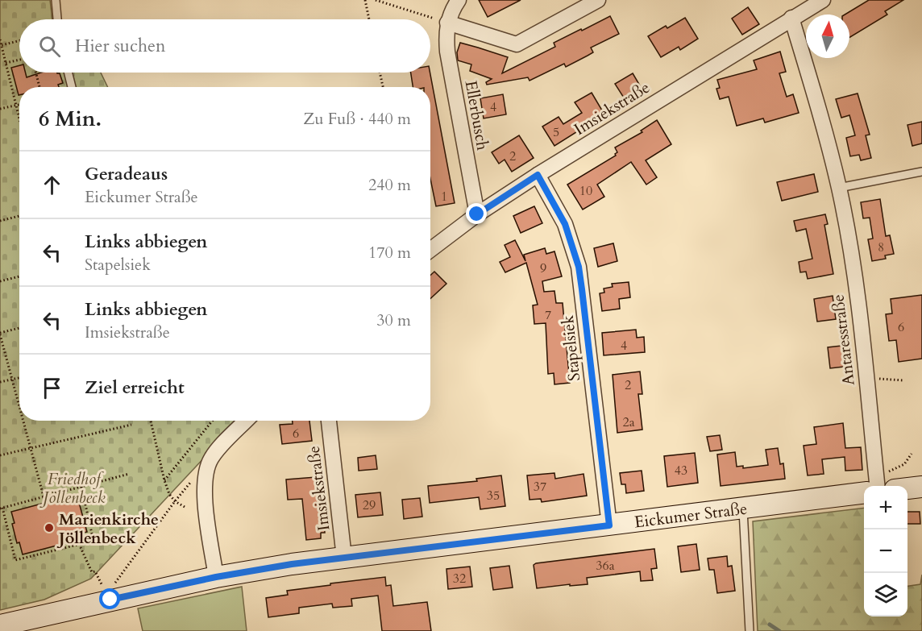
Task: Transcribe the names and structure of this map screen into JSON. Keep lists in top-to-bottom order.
{
  "streets": {
    "main road": ["Eickumer Straße"],
    "street": [
      "Imsiekstraße",
      "Ellerbusch",
      "Antaresstraße",
      "Stapelsiek"
    ]
  },
  "crossings": [
    ["Imsiekstraße", "Ellerbusch"],
    ["Imsiekstraße", "Antaresstraße"],
    ["Imsiekstraße", "Stapelsiek"],
    ["Imsiekstraße", "Eickumer Straße"],
    ["Stapelsiek", "Eickumer Straße"]
  ],
  "parks": ["Friedhof Jöllenbeck"],
  "places": ["Marienkirche Jöllenbeck"],
  "house_numbers": [
    "4",
    "5",
    "2",
    "10",
    "1",
    "8",
    "9",
    "7",
    "6",
    "4",
    "2",
    "2a",
    "6",
    "43",
    "37",
    "35",
    "29",
    "36a",
    "32"
  ],
  "north": "top",
  "page": {
    "search": "Hier suchen",
    "heading": ["6 Min.", "Zu Fuß · 440 m"],
    "list": [
      ["Geradeaus", "Eickumer Straße", "240 m"],
      ["Links abbiegen", "Stapelsiek", "170 m"],
      ["Links abbiegen", "Imsiekstraße", "30 m"],
      "Ziel erreicht"
    ],
    "map_buttons": ["+", "−"]
  }
}
